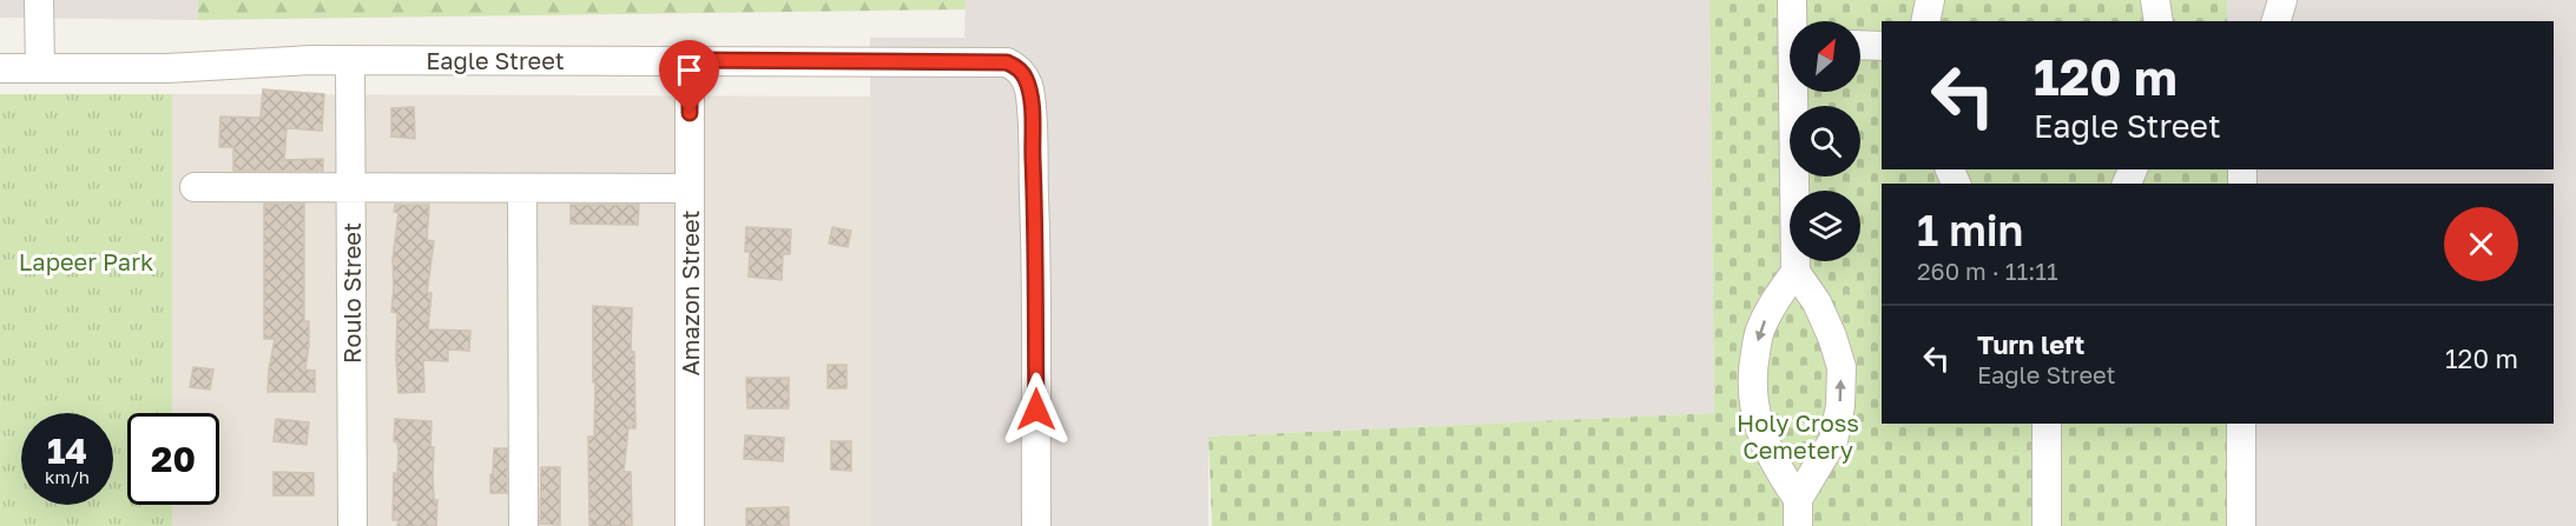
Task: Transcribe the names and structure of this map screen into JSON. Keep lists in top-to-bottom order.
{
  "streets": {
    "street": ["Eagle Street", "Roulo Street", "Amazon Street"]
  },
  "crossings": [
    ["Eagle Street", "Roulo Street"],
    ["Eagle Street", "Amazon Street"]
  ],
  "parks": ["Lapeer Park", "Holy Cross Cemetery"],
  "north": "top right",
  "page": {
    "turn": ["120 m", "Eagle Street"],
    "heading": ["1 min", "260 m · 11:11"],
    "list": [
      {
        "name": "Turn left",
        "note": "Eagle Street",
        "value": "120 m"
      }
    ],
    "speed": "14 km/h",
    "limit": "20"
  }
}
